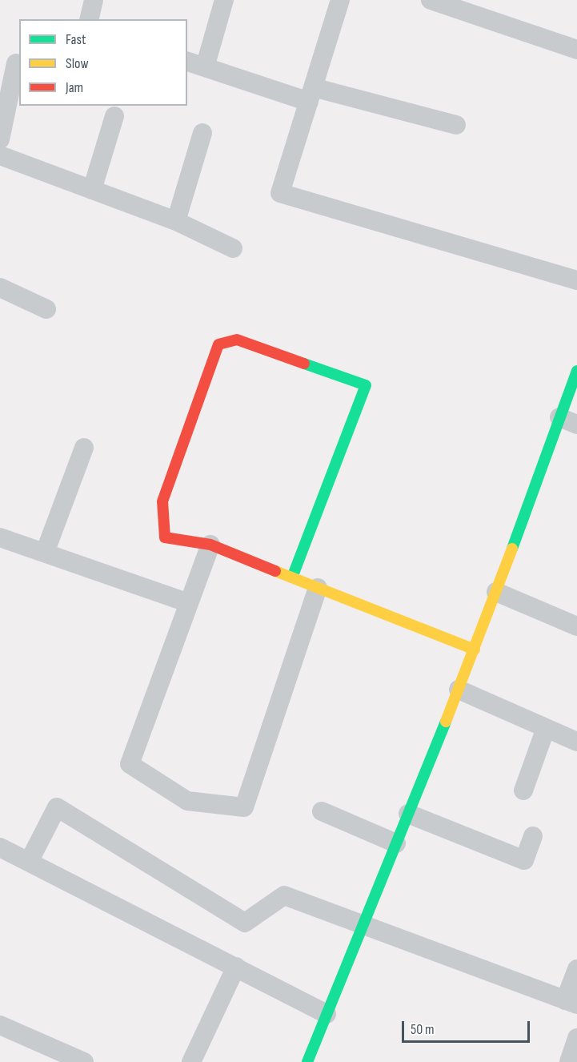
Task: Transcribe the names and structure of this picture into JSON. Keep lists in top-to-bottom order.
{
  "legend": ["Fast", "Slow", "Jam"],
  "scale_bar": "50 m"
}
